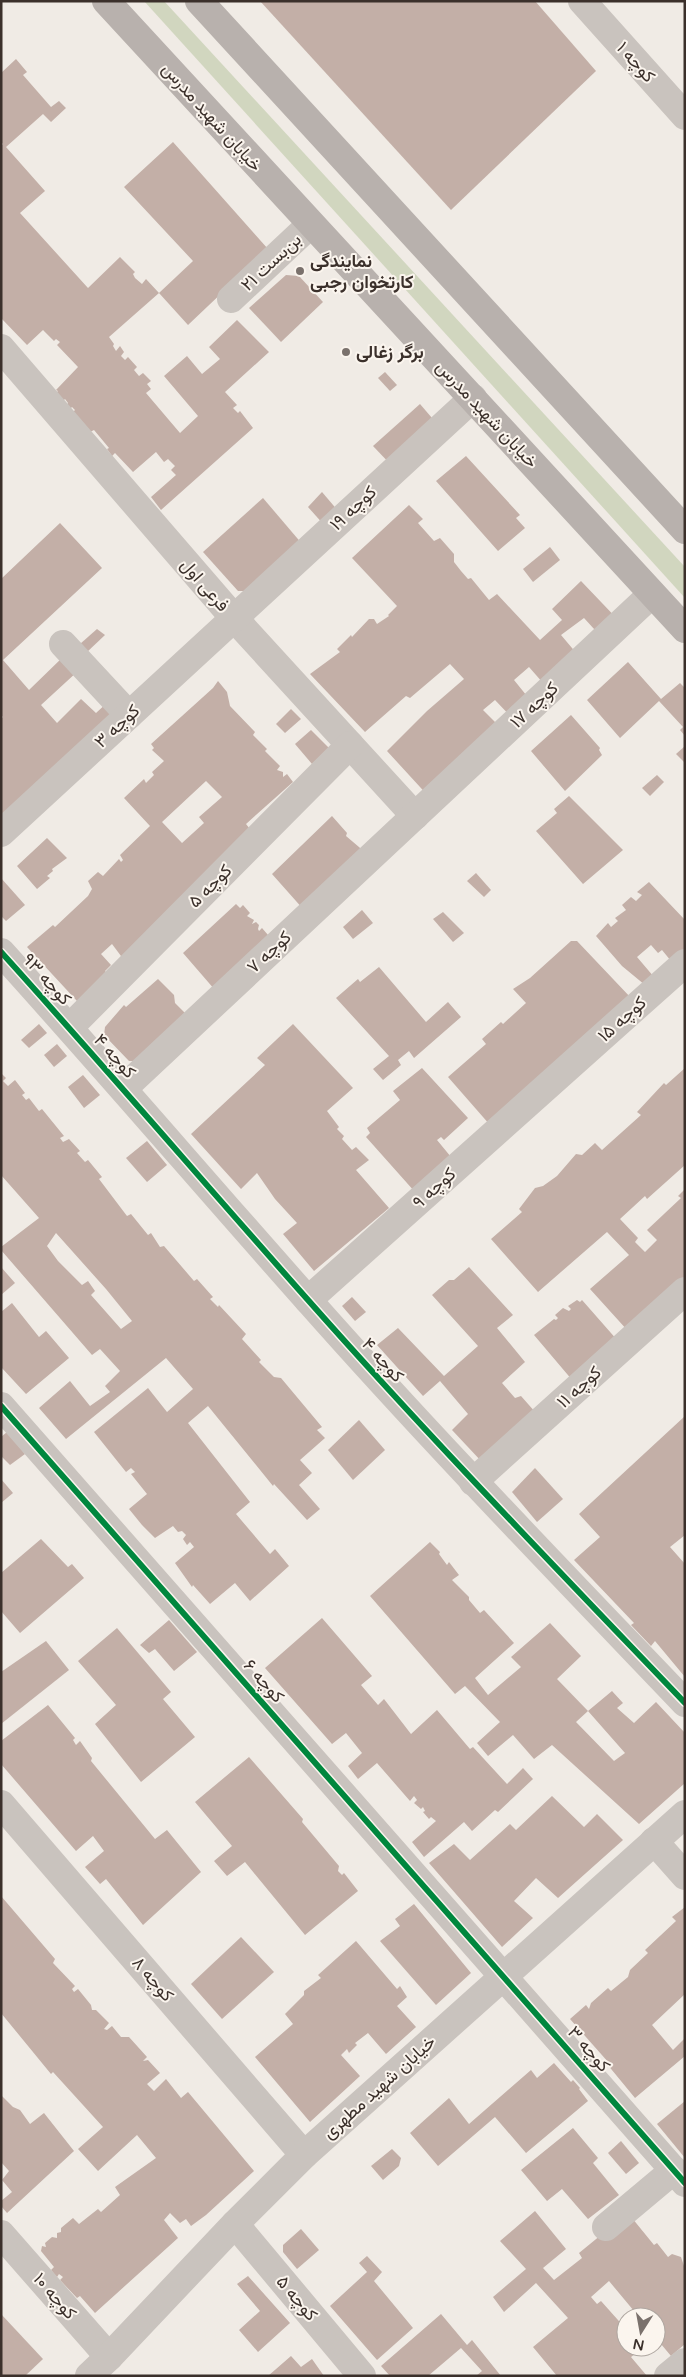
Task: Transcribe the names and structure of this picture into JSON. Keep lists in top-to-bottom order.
{
  "streets": {
    "main road": ["خیابان شهید مدرس"],
    "street": [
      "کوچه ۱",
      "بن‌بست ۲۱",
      "کوچه ۱۹",
      "فرعی اول",
      "کوچه ۱۷",
      "کوچه ۳",
      "کوچه ۵",
      "کوچه ۷",
      "کوچه ۹۳",
      "کوچه ۱۵",
      "کوچه ۴",
      "کوچه ۹",
      "کوچه ۱۱",
      "کوچه ۶",
      "کوچه ۸",
      "خیابان شهید مطهری",
      "کوچه ۱۰"
    ]
  },
  "crossings": [
    ["خیابان شهید مدرس", "بن‌بست ۲۱"],
    ["خیابان شهید مدرس", "کوچه ۱۹"],
    ["خیابان شهید مدرس", "کوچه ۱۷"],
    ["کوچه ۱۹", "فرعی اول"],
    ["کوچه ۱۹", "کوچه ۳"],
    ["فرعی اول", "کوچه ۱۷"],
    ["فرعی اول", "کوچه ۳"],
    ["فرعی اول", "کوچه ۵"],
    ["فرعی اول", "کوچه ۷"],
    ["کوچه ۱۷", "کوچه ۷"],
    ["کوچه ۳", "کوچه ۶"],
    ["کوچه ۳", "خیابان شهید مطهری"],
    ["کوچه ۵", "کوچه ۹۳"],
    ["کوچه ۵", "کوچه ۴"],
    ["کوچه ۵", "خیابان شهید مطهری"],
    ["کوچه ۷", "کوچه ۴"],
    ["کوچه ۹۳", "کوچه ۴"],
    ["کوچه ۱۵", "کوچه ۹"],
    ["کوچه ۴", "کوچه ۹"],
    ["کوچه ۴", "کوچه ۱۱"],
    ["کوچه ۶", "خیابان شهید مطهری"],
    ["کوچه ۸", "خیابان شهید مطهری"],
    ["خیابان شهید مطهری", "کوچه ۱۰"]
  ],
  "places": ["نمایندگی کارتخوان رجبی", "برگر زغالی"],
  "north": "bottom"
}
